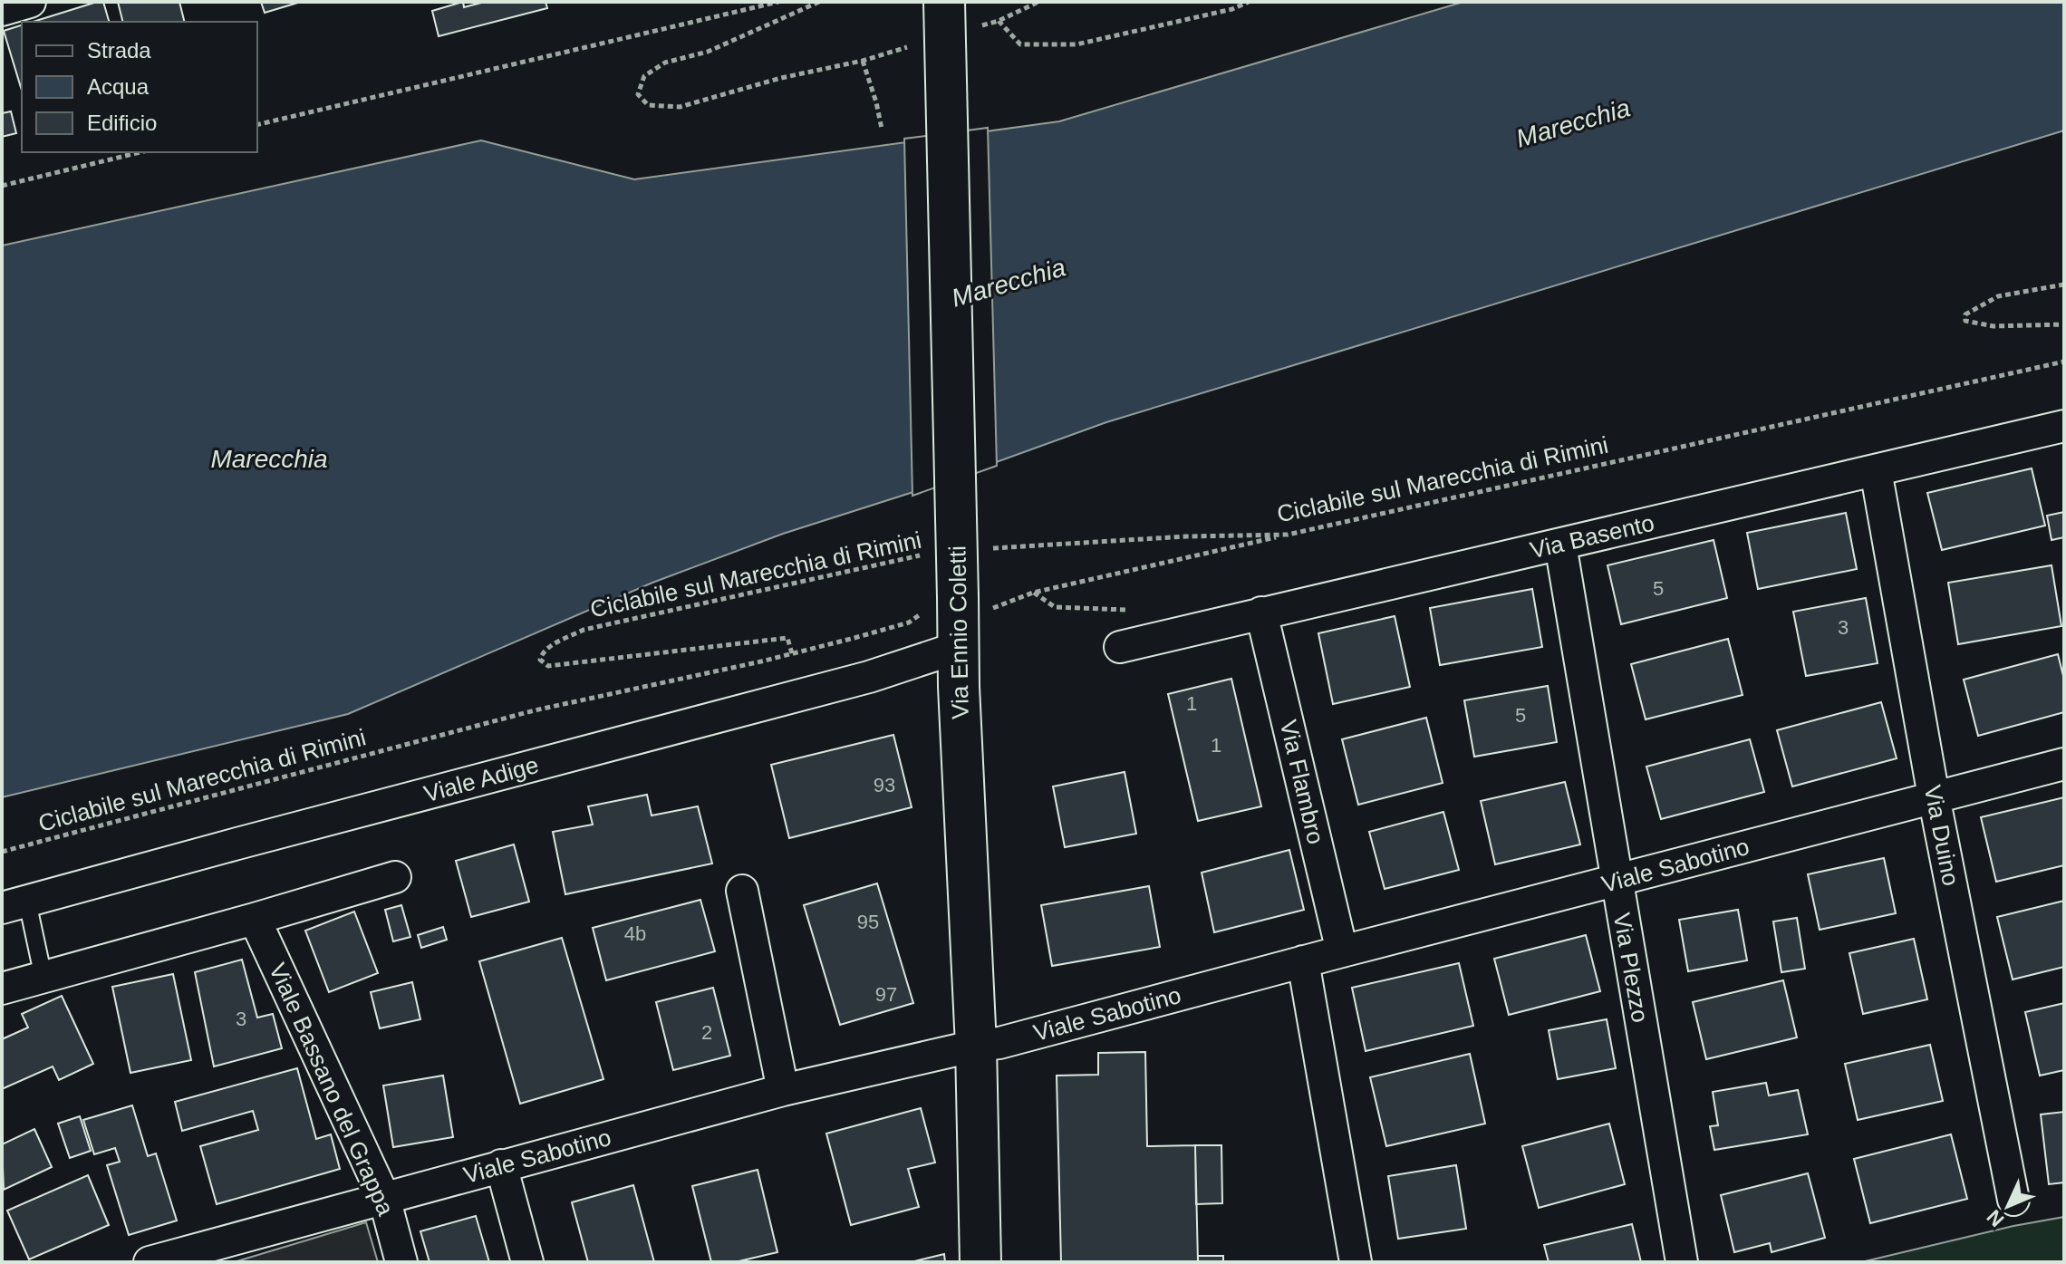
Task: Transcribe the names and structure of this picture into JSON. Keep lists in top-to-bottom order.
{
  "streets": {
    "street": [
      "Via Basento",
      "Via Ennio Coletti",
      "Viale Adige",
      "Via Flambro",
      "Via Duino",
      "Viale Sabotino",
      "Via Plezzo",
      "Viale Bassano del Grappa"
    ],
    "path": ["Ciclabile sul Marecchia di Rimini"]
  },
  "crossings": [
    ["Ciclabile sul Marecchia di Rimini", "Via Ennio Coletti"],
    ["Ciclabile sul Marecchia di Rimini", "Viale Adige"],
    ["Via Basento", "Via Flambro"],
    ["Via Basento", "Via Duino"],
    ["Via Basento", "Via Plezzo"],
    ["Via Ennio Coletti", "Viale Adige"],
    ["Via Ennio Coletti", "Viale Sabotino"],
    ["Via Flambro", "Viale Sabotino"],
    ["Via Duino", "Viale Sabotino"],
    ["Viale Sabotino", "Via Plezzo"],
    ["Viale Sabotino", "Viale Bassano del Grappa"]
  ],
  "water": ["Marecchia"],
  "house_numbers": [
    "5",
    "3",
    "1",
    "5",
    "1",
    "93",
    "95",
    "4b",
    "97",
    "3",
    "2"
  ],
  "legend": ["Strada", "Acqua", "Edificio"],
  "north": "bottom left"
}
